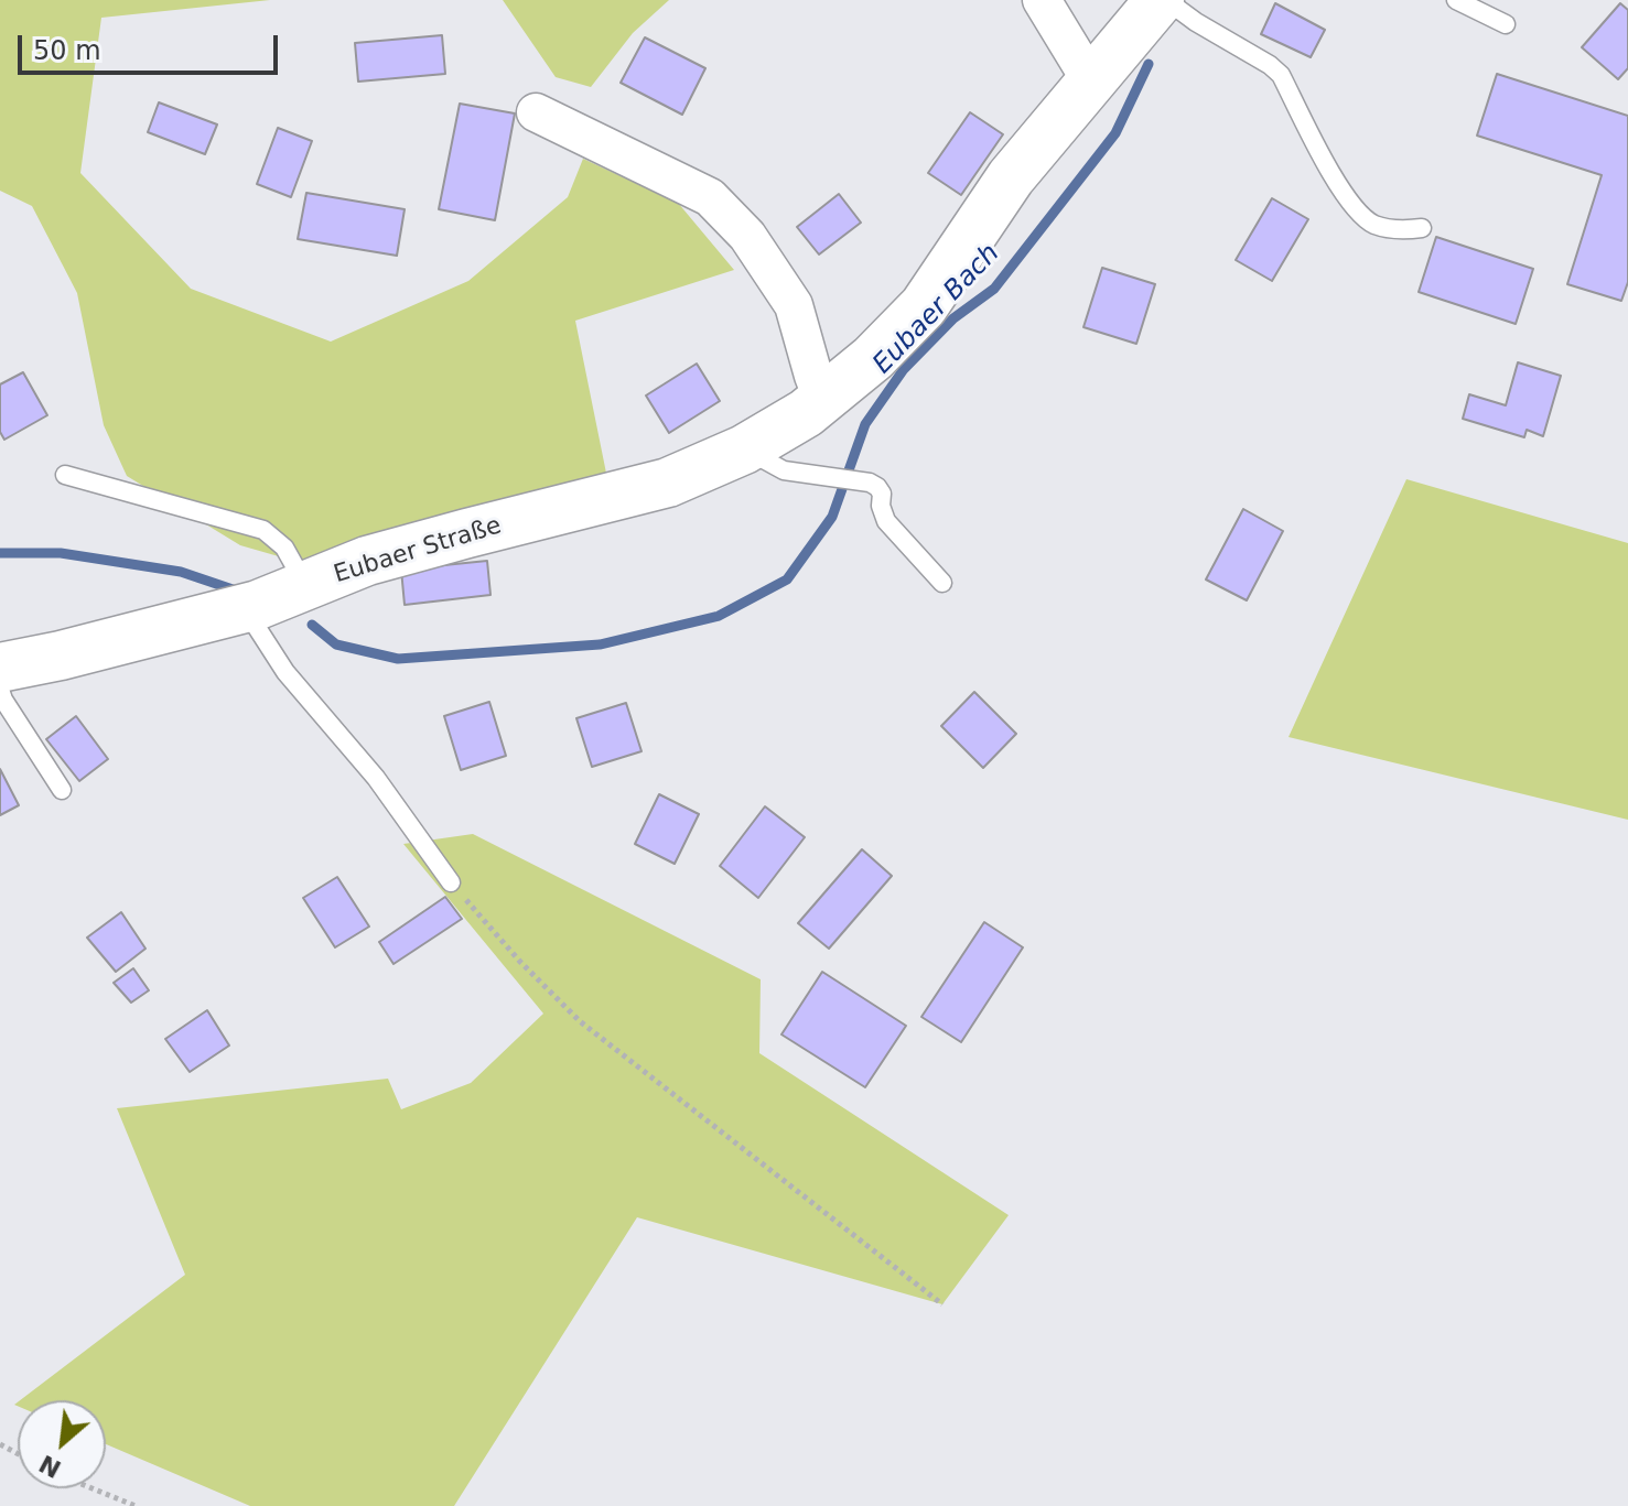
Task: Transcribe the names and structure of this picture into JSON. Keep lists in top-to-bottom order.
{
  "streets": {
    "street": ["Eubaer Straße"]
  },
  "water": ["Eubaer Bach"],
  "scale_bar": "50 m",
  "north": "bottom left"
}
